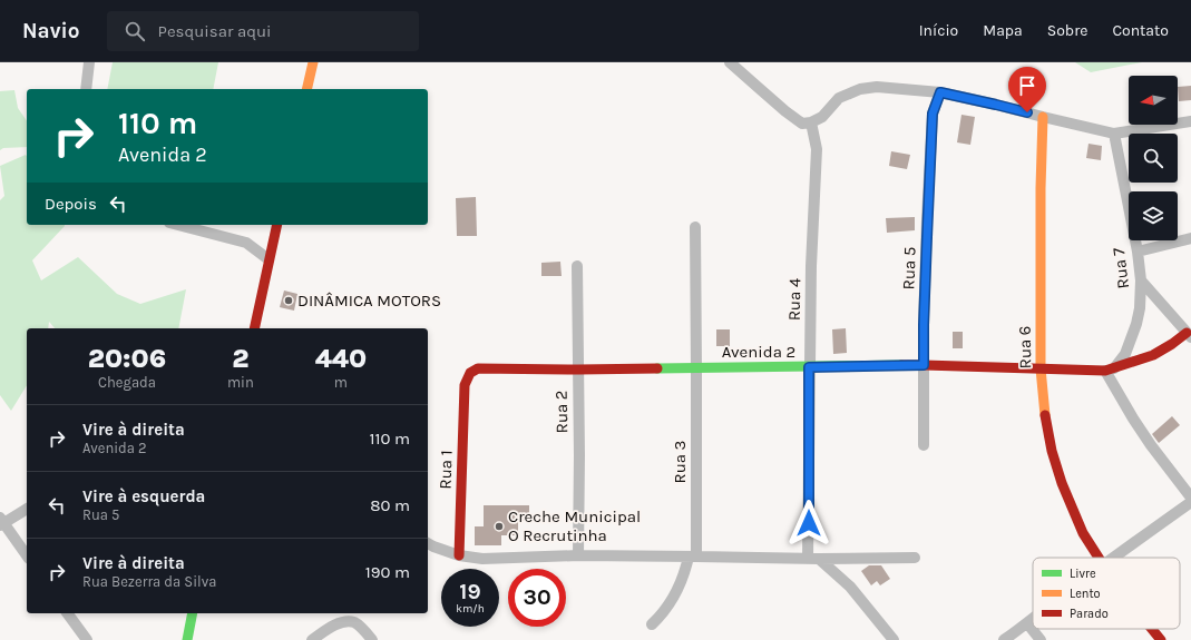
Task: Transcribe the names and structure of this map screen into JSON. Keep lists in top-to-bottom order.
{
  "streets": {
    "street": [
      "Rua 5",
      "Rua 7",
      "Rua 4",
      "Rua 6",
      "Avenida 2",
      "Rua 2",
      "Rua 3",
      "Rua 1"
    ]
  },
  "crossings": [
    ["Rua 5", "Avenida 2"],
    ["Rua 7", "Avenida 2"],
    ["Rua 4", "Avenida 2"],
    ["Rua 6", "Avenida 2"],
    ["Avenida 2", "Rua 2"],
    ["Avenida 2", "Rua 3"],
    ["Avenida 2", "Rua 1"]
  ],
  "places": ["DINÂMICA MOTORS", "Creche Municipal O Recrutinha"],
  "legend": ["Livre", "Lento", "Parado"],
  "north": "left",
  "page": {
    "header": "Navio",
    "search": "Pesquisar aqui",
    "nav": [
      "Início",
      "Mapa",
      "Sobre",
      "Contato"
    ],
    "turn": ["110 m", "Avenida 2"],
    "then": "Depois",
    "eta": [
      "20:06",
      "Chegada",
      "2",
      "min",
      "440",
      "m"
    ],
    "list": [
      {
        "name": "Vire à direita",
        "note": "Avenida 2",
        "value": "110 m"
      },
      {
        "name": "Vire à esquerda",
        "note": "Rua 5",
        "value": "80 m"
      },
      {
        "name": "Vire à direita",
        "note": "Rua Bezerra da Silva",
        "value": "190 m"
      }
    ],
    "speed": "19 km/h",
    "limit": "30"
  }
}
